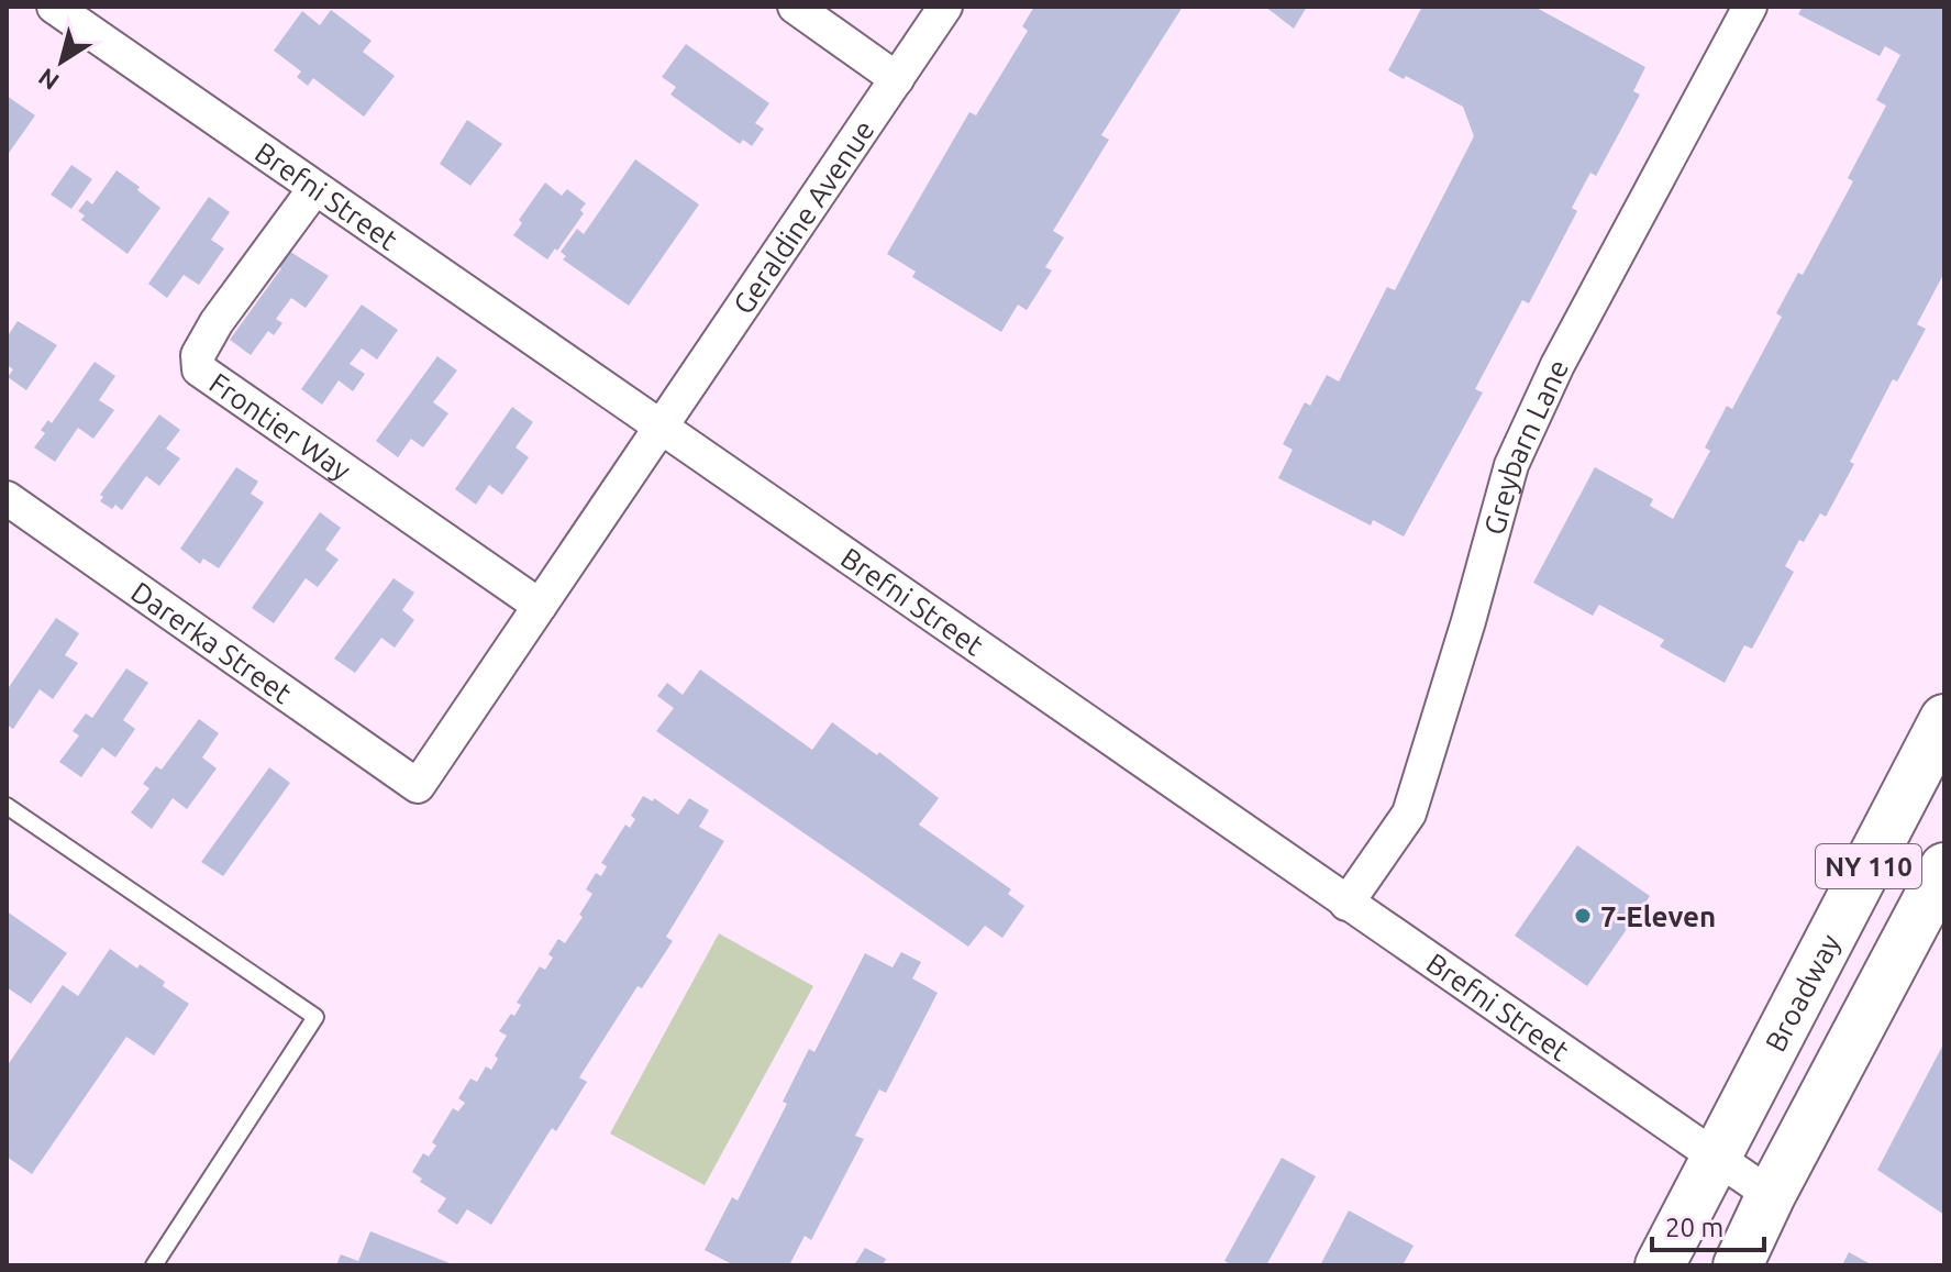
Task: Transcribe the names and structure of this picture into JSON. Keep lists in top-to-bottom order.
{
  "streets": {
    "main road": ["NY 110", "Broadway"],
    "street": [
      "Brefni Street",
      "Geraldine Avenue",
      "Frontier Way",
      "Greybarn Lane",
      "Darerka Street"
    ]
  },
  "crossings": [
    ["Brefni Street", "Geraldine Avenue"],
    ["Brefni Street", "Frontier Way"],
    ["Brefni Street", "Greybarn Lane"],
    ["Brefni Street", "NY 110"],
    ["Brefni Street", "Broadway"],
    ["Frontier Way", "Darerka Street"]
  ],
  "places": ["7-Eleven"],
  "scale_bar": "20 m",
  "north": "bottom left"
}
